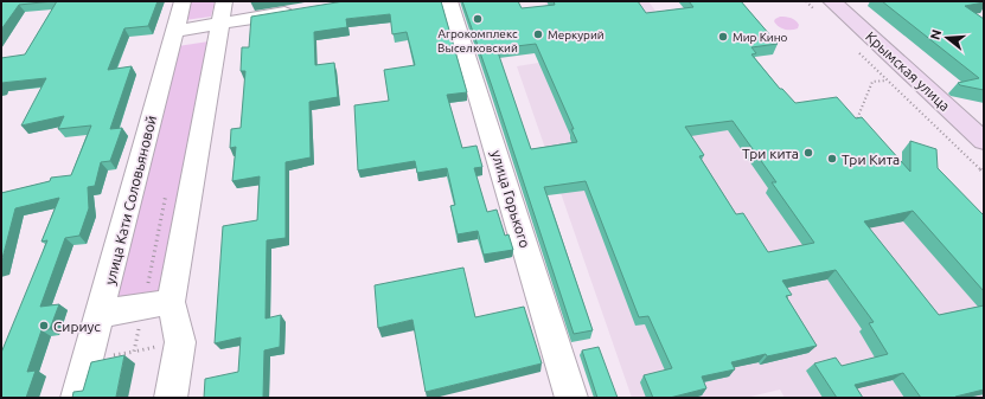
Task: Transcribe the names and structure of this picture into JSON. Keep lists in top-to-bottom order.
{
  "streets": {
    "street": ["Крымская улица", "улица Горького", "улица Кати Соловьяновой"]
  },
  "places": [
    "Агрокомплекс Выселковский",
    "Меркурий",
    "Мир Кино",
    "Три кита",
    "Три Кита",
    "Сириус"
  ],
  "north": "left"
}
